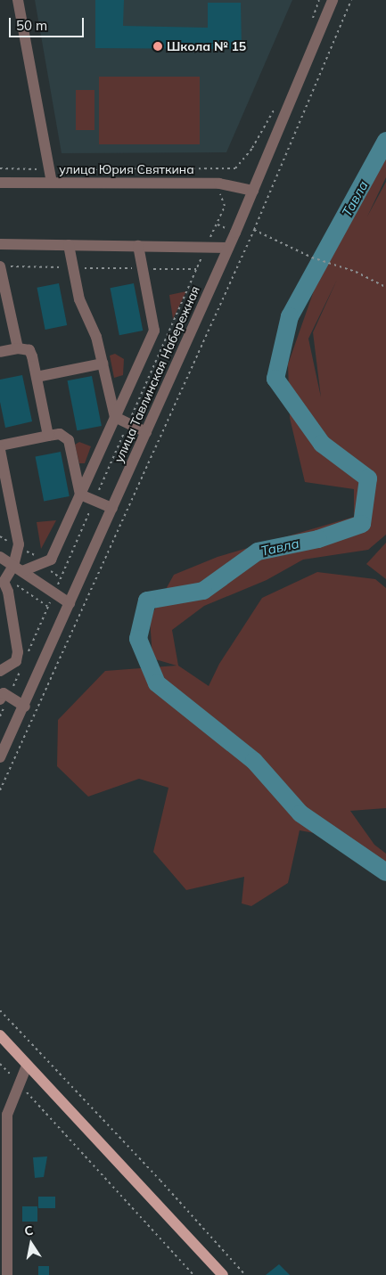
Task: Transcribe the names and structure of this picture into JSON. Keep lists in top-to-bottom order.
{
  "streets": {
    "street": ["улица Юрия Святкина", "улица Тавлинская Набережная"]
  },
  "crossings": [
    ["улица Юрия Святкина", "улица Тавлинская Набережная"]
  ],
  "water": ["Тавла"],
  "places": ["Школа № 15"],
  "scale_bar": "50 m",
  "north": "top"
}
